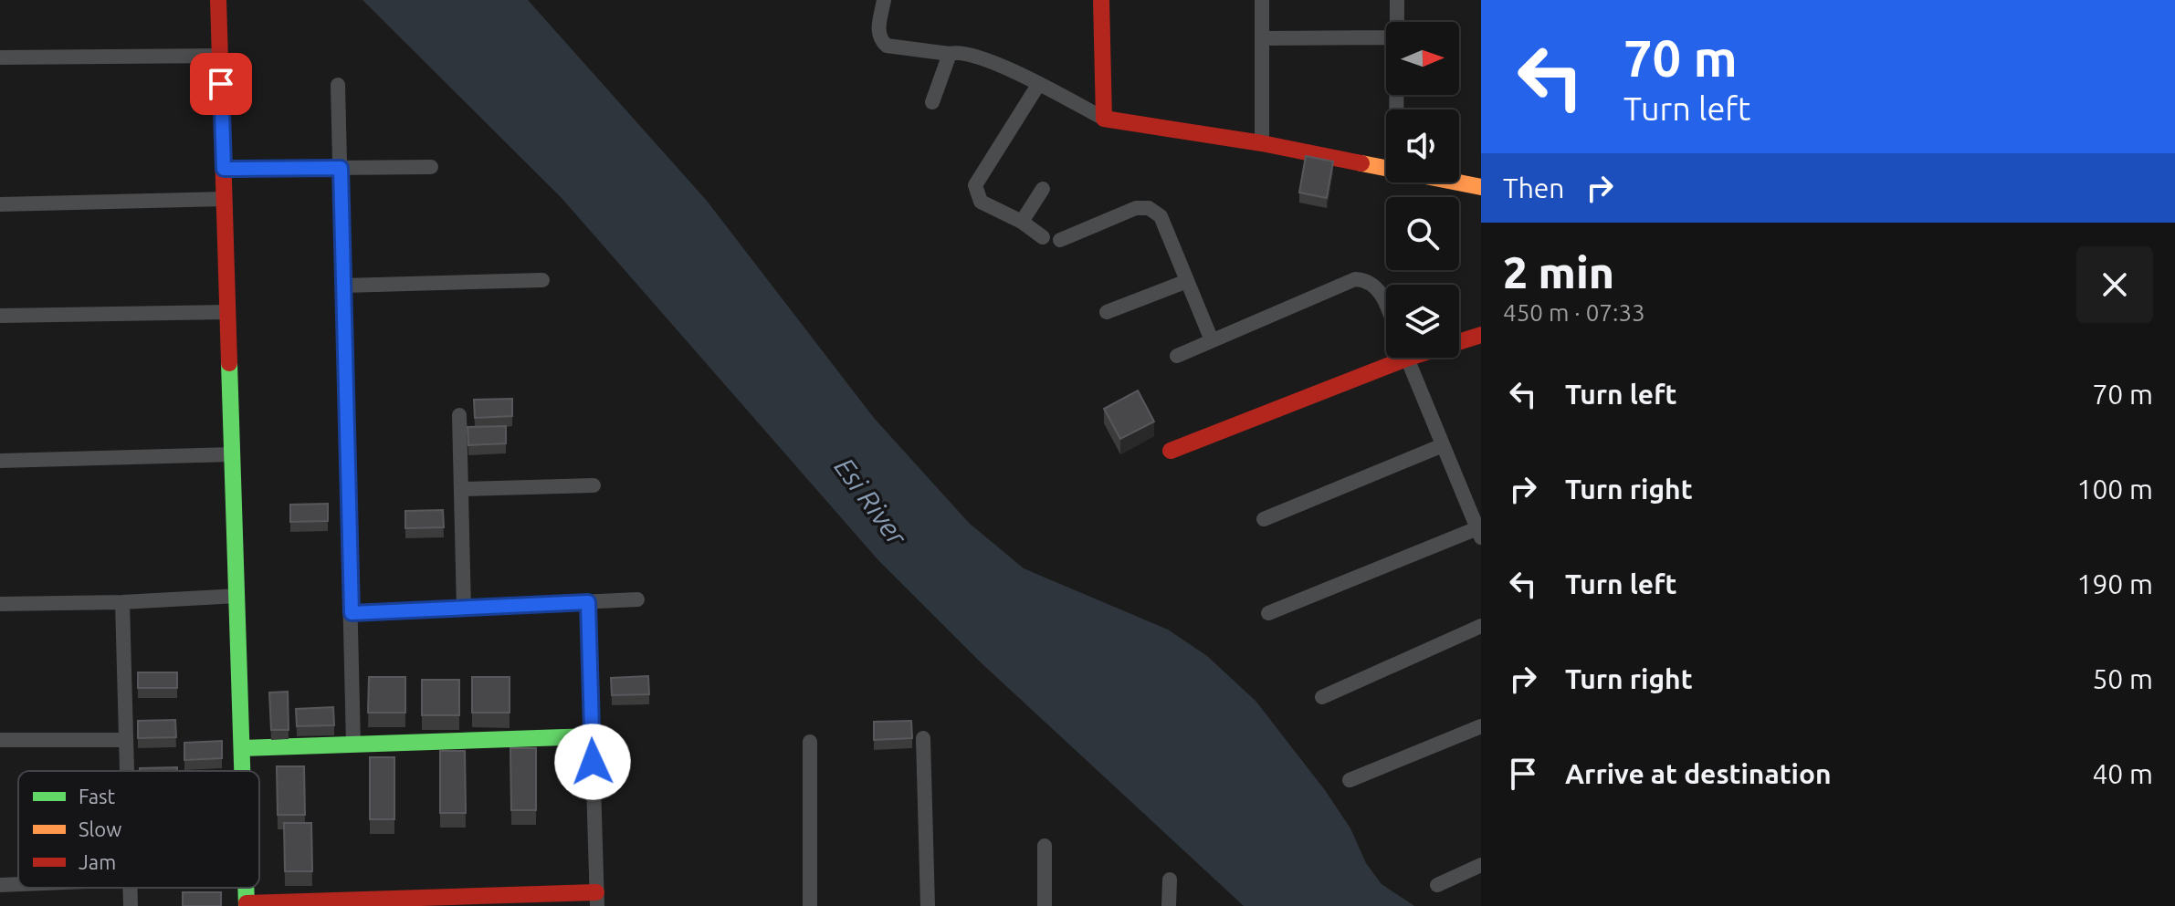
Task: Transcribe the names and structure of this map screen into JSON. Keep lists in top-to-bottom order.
{
  "water": ["Esi River"],
  "legend": ["Fast", "Slow", "Jam"],
  "north": "right",
  "page": {
    "turn": ["70 m", "Turn left"],
    "then": "Then",
    "heading": ["2 min", "450 m · 07:33"],
    "list": [
      {
        "name": "Turn left",
        "value": "70 m"
      },
      {
        "name": "Turn right",
        "value": "100 m"
      },
      {
        "name": "Turn left",
        "value": "190 m"
      },
      {
        "name": "Turn right",
        "value": "50 m"
      },
      {
        "name": "Arrive at destination",
        "value": "40 m"
      }
    ]
  }
}
